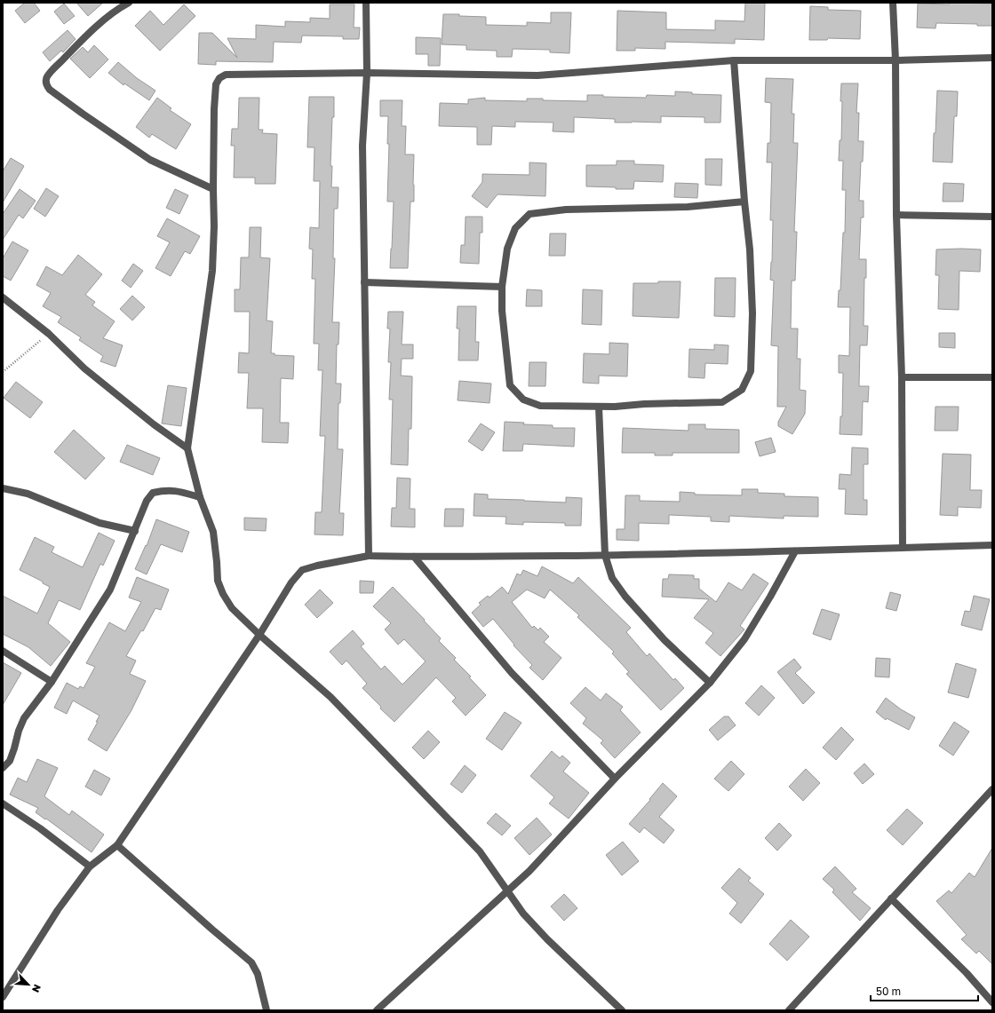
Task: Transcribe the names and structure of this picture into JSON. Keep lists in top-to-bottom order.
{
  "scale_bar": "50 m",
  "north": "bottom right"
}
